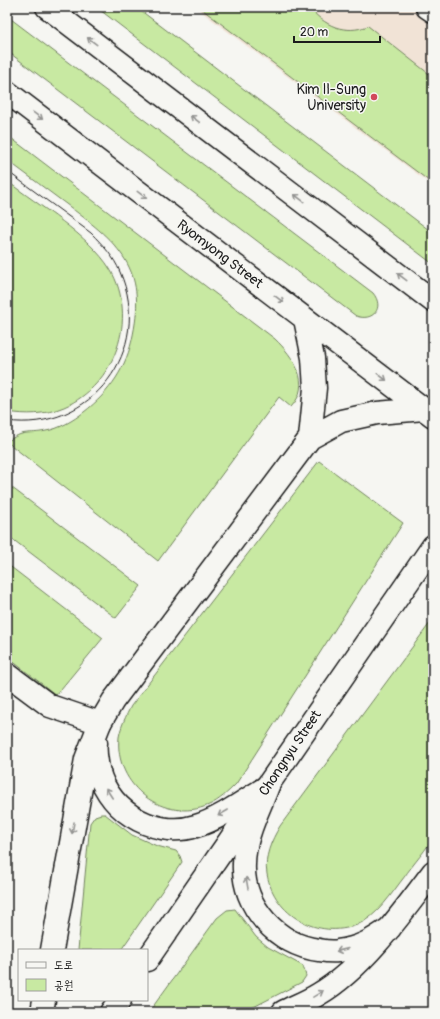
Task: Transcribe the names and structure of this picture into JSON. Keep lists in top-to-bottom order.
{
  "streets": {
    "main road": ["Ryomyong Street", "Chongnyu Street"]
  },
  "places": ["Kim Il-Sung University"],
  "legend": ["도로", "공원"],
  "scale_bar": "20 m"
}
